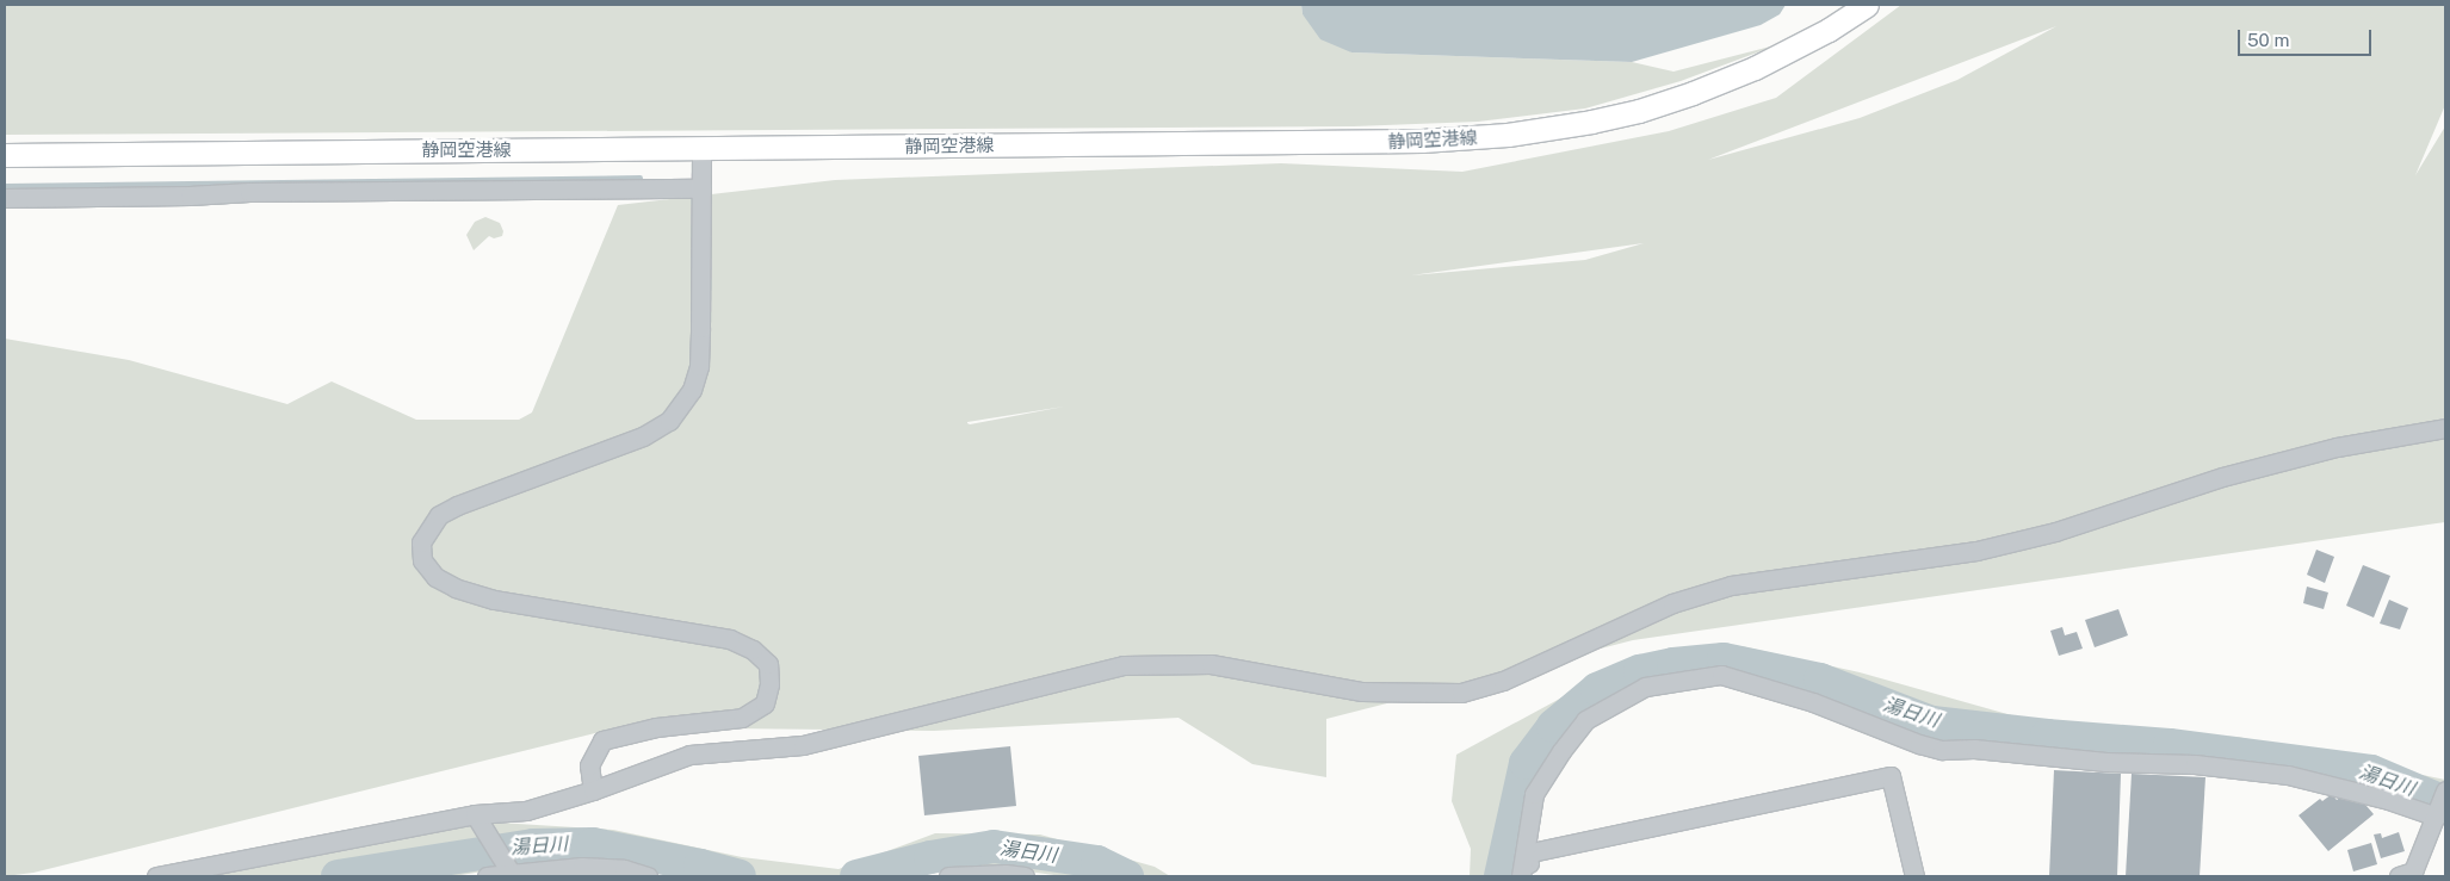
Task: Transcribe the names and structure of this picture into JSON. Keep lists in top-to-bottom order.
{
  "streets": {
    "main road": ["静岡空港線"]
  },
  "water": ["湯日川"],
  "scale_bar": "50 m"
}
